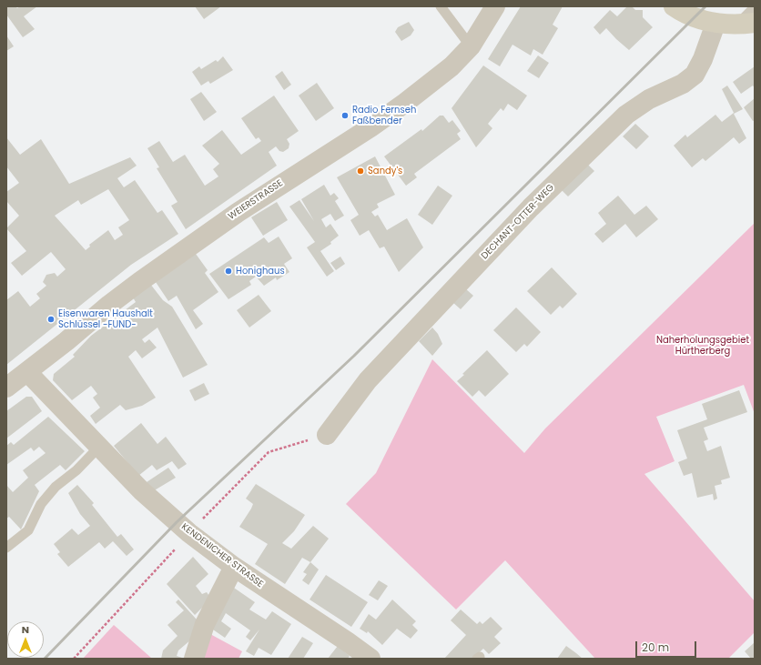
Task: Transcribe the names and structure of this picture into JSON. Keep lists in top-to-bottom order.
{
  "streets": {
    "street": ["WEIERSTRASSE", "DECHANT-OTTER-WEG", "KENDENICHER STRASSE"]
  },
  "crossings": [
    ["WEIERSTRASSE", "KENDENICHER STRASSE"]
  ],
  "parks": ["Naherholungsgebiet Hürtherberg"],
  "places": [
    "Radio Fernseh Faßbender",
    "Sandy's",
    "Honighaus",
    "Eisenwaren Haushalt Schlüssel -FUND-"
  ],
  "scale_bar": "20 m",
  "north": "top"
}
